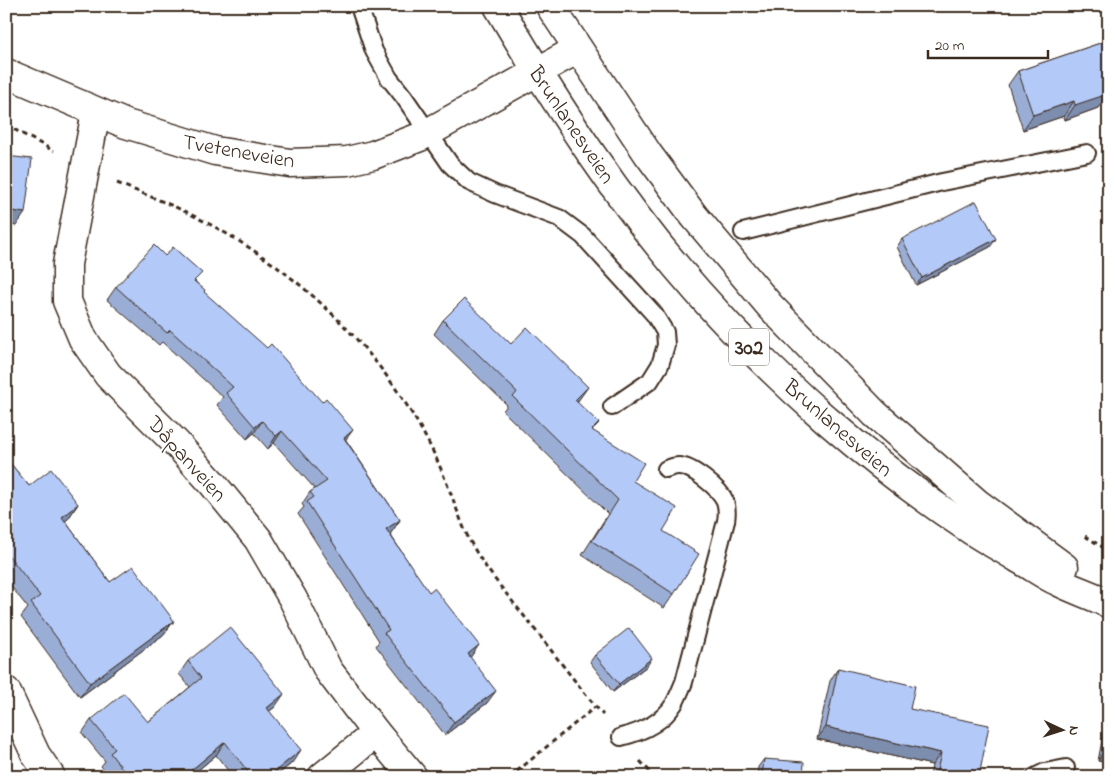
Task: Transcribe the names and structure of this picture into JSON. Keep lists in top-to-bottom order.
{
  "streets": {
    "main road": [
      "Brunlanesveien",
      "Tveteneveien",
      "302",
      "Dåpanveien"
    ]
  },
  "crossings": [
    ["Brunlanesveien", "Tveteneveien"],
    ["Tveteneveien", "Dåpanveien"]
  ],
  "scale_bar": "20 m",
  "north": "right"
}
